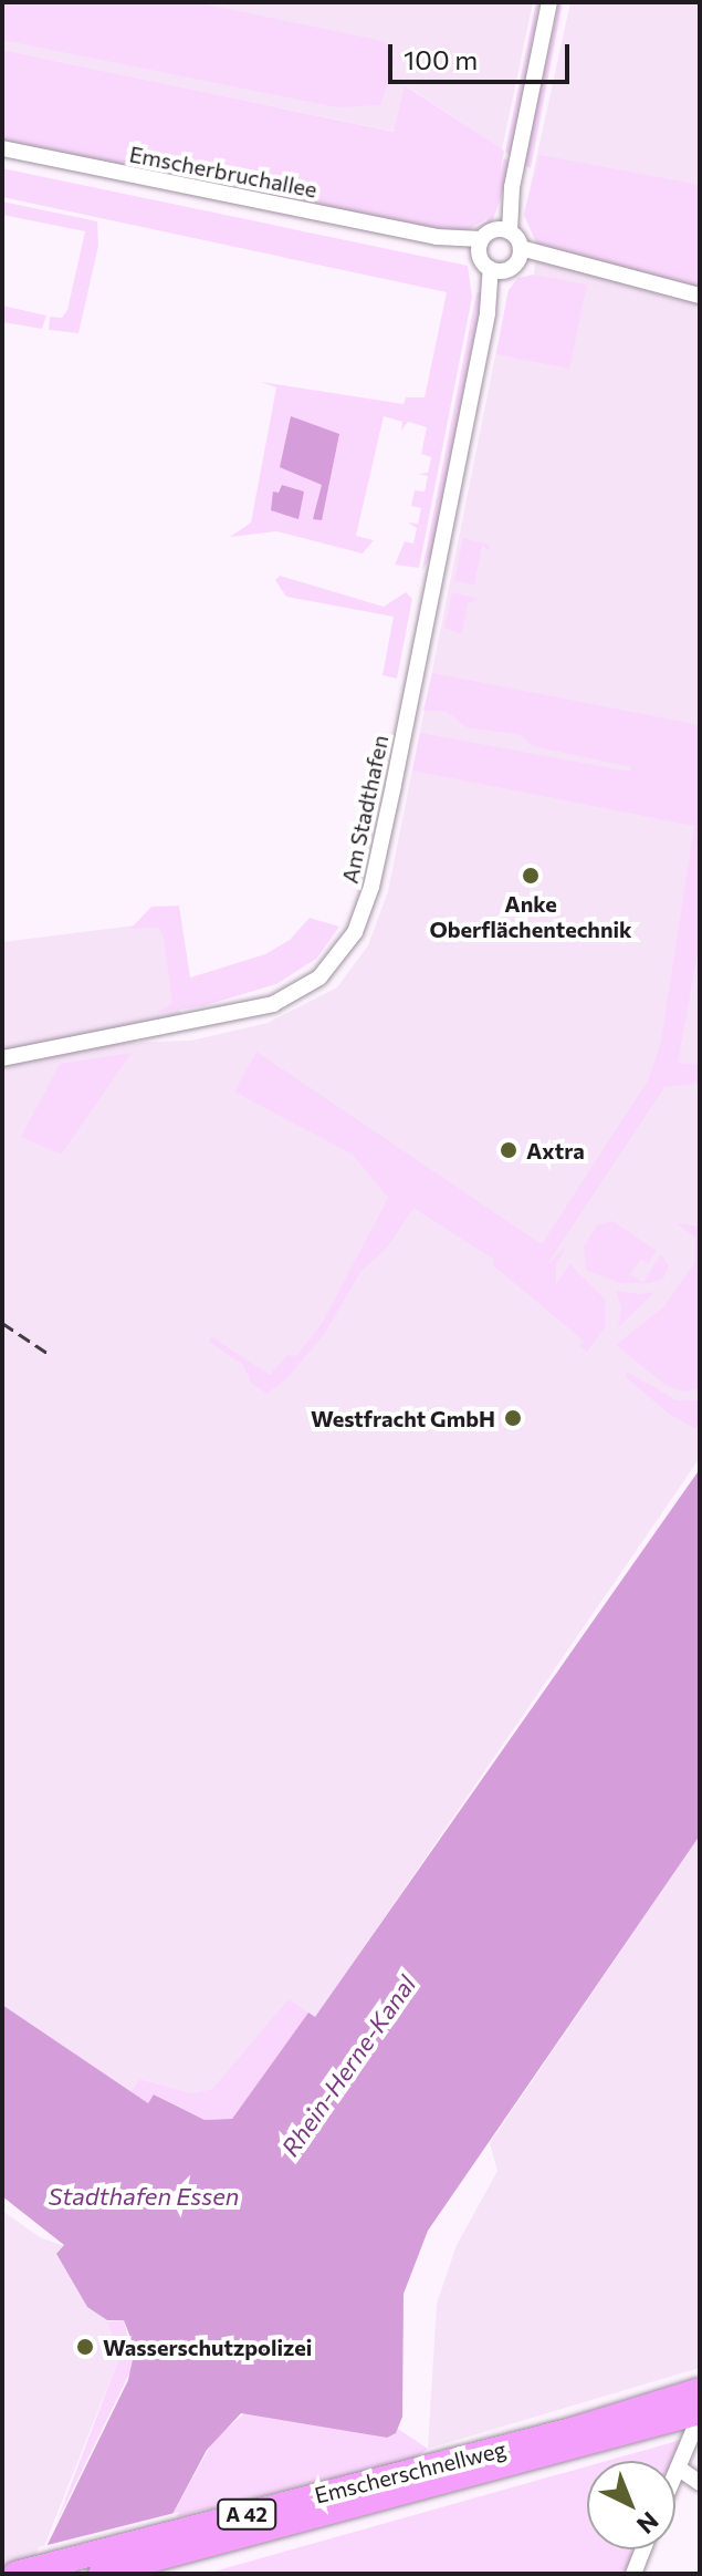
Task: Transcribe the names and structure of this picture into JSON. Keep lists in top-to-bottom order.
{
  "streets": {
    "highway": ["Emscherschnellweg", "A 42"],
    "street": ["Emscherbruchallee", "Am Stadthafen"]
  },
  "water": ["Rhein-Herne-Kanal", "Stadthafen Essen"],
  "places": [
    "Anke Oberflächentechnik",
    "Axtra",
    "Westfracht GmbH",
    "Wasserschutzpolizei"
  ],
  "scale_bar": "100 m",
  "north": "bottom right"
}
